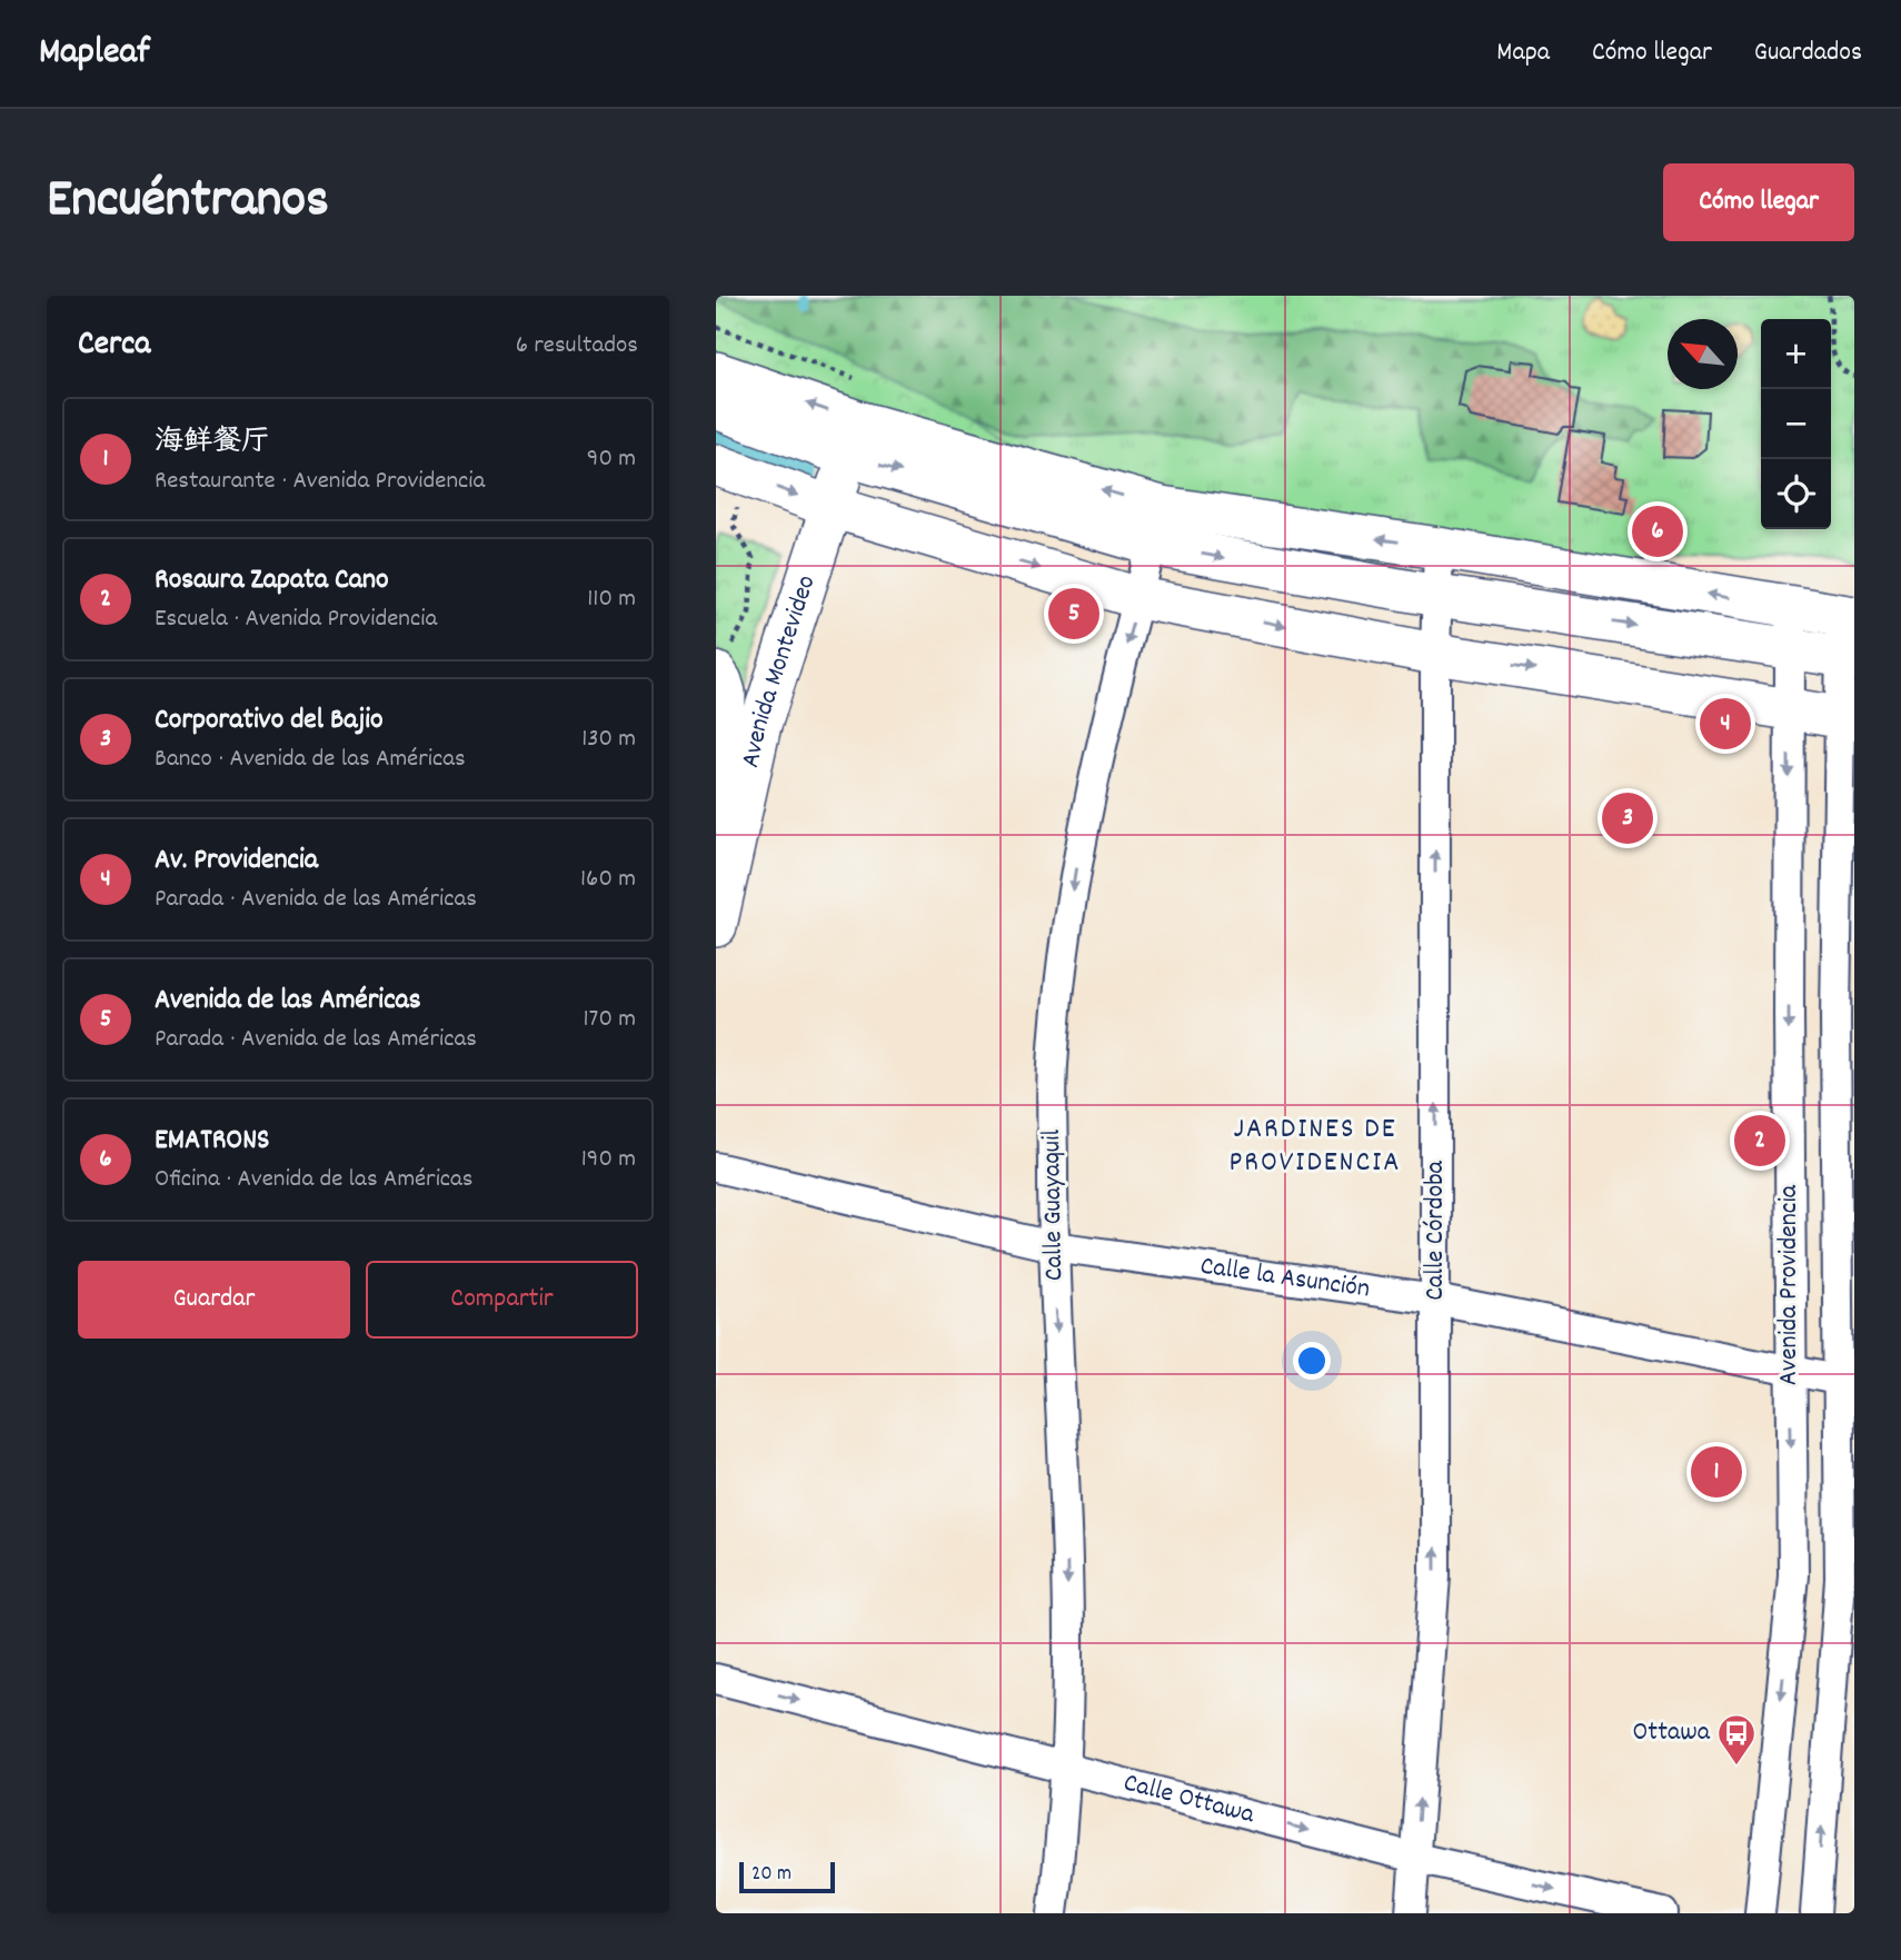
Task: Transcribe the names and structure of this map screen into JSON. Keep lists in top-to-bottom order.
{
  "streets": {
    "main road": ["Avenida Montevideo"],
    "street": [
      "Calle Guayaquil",
      "Calle Córdoba",
      "Calle la Asunción",
      "Avenida Providencia",
      "Calle Ottawa"
    ]
  },
  "crossings": [
    ["Calle Guayaquil", "Calle la Asunción"],
    ["Calle Guayaquil", "Calle Ottawa"],
    ["Calle Córdoba", "Calle la Asunción"],
    ["Calle Córdoba", "Calle Ottawa"],
    ["Calle la Asunción", "Avenida Providencia"]
  ],
  "one_way": ["Calle Guayaquil", "Calle Córdoba", "Calle Ottawa"],
  "districts": ["JARDINES DE PROVIDENCIA"],
  "places": {
    "bus stop": ["Ottawa"]
  },
  "scale_bar": "20 m",
  "north": "top left",
  "page": {
    "header": "Mapleaf",
    "nav": ["Mapa", "Cómo llegar", "Guardados"],
    "title": "Encuéntranos",
    "buttons": [
      "Cómo llegar",
      ["Guardar", "Compartir"]
    ],
    "heading": ["Cerca", "6 resultados"],
    "map_buttons": ["+", "−"],
    "list": [
      {
        "mark": "1",
        "name": "海鲜餐厅",
        "note": "Restaurante · Avenida Providencia",
        "value": "90 m"
      },
      {
        "mark": "2",
        "name": "Rosaura Zapata Cano",
        "note": "Escuela · Avenida Providencia",
        "value": "110 m"
      },
      {
        "mark": "3",
        "name": "Corporativo del Bajio",
        "note": "Banco · Avenida de las Américas",
        "value": "130 m"
      },
      {
        "mark": "4",
        "name": "Av. Providencia",
        "note": "Parada · Avenida de las Américas",
        "value": "160 m"
      },
      {
        "mark": "5",
        "name": "Avenida de las Américas",
        "note": "Parada · Avenida de las Américas",
        "value": "170 m"
      },
      {
        "mark": "6",
        "name": "EMATRONS",
        "note": "Oficina · Avenida de las Américas",
        "value": "190 m"
      }
    ],
    "pins": [
      "6",
      "5",
      "4",
      "3",
      "2",
      "1"
    ],
    "scale": "20 m"
  }
}
